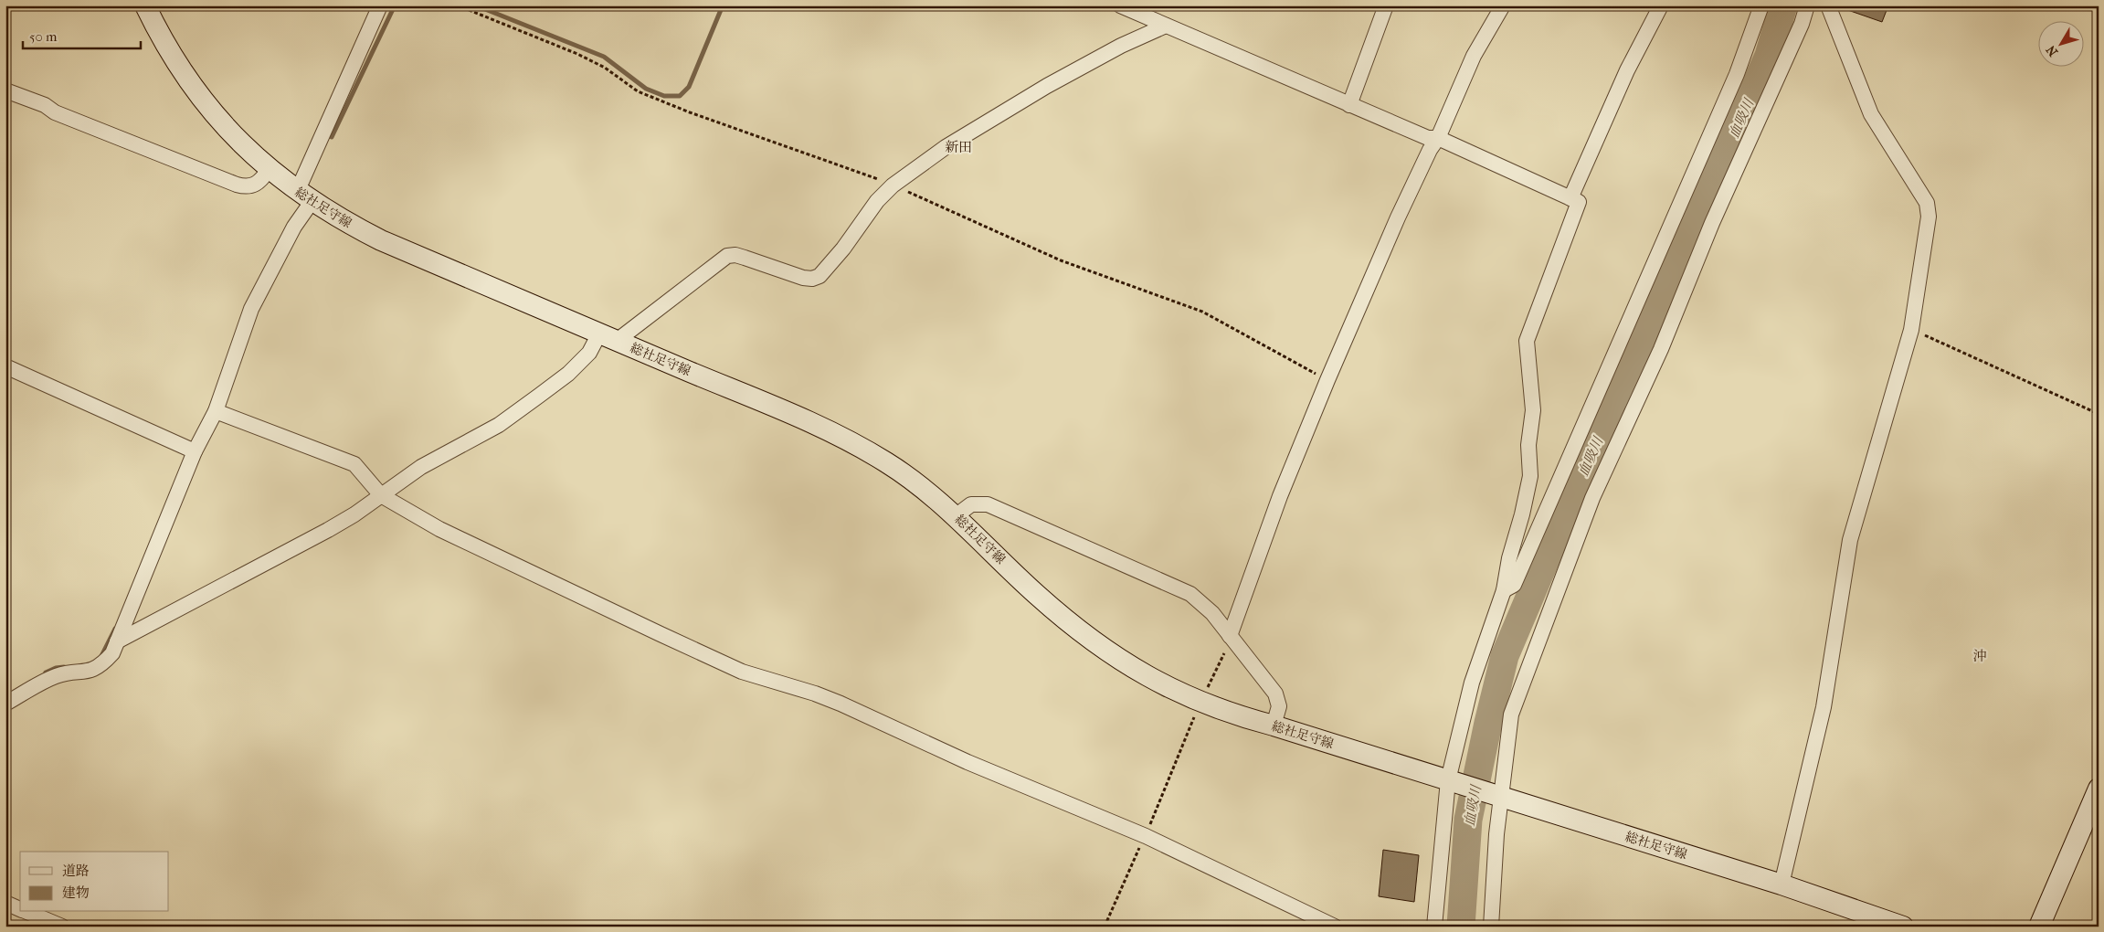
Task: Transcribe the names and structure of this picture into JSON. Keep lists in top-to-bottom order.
{
  "streets": {
    "main road": ["総社足守線"]
  },
  "districts": ["新田", "沖"],
  "water": ["血吸川"],
  "legend": ["道路", "建物"],
  "scale_bar": "50 m",
  "north": "bottom left"
}
